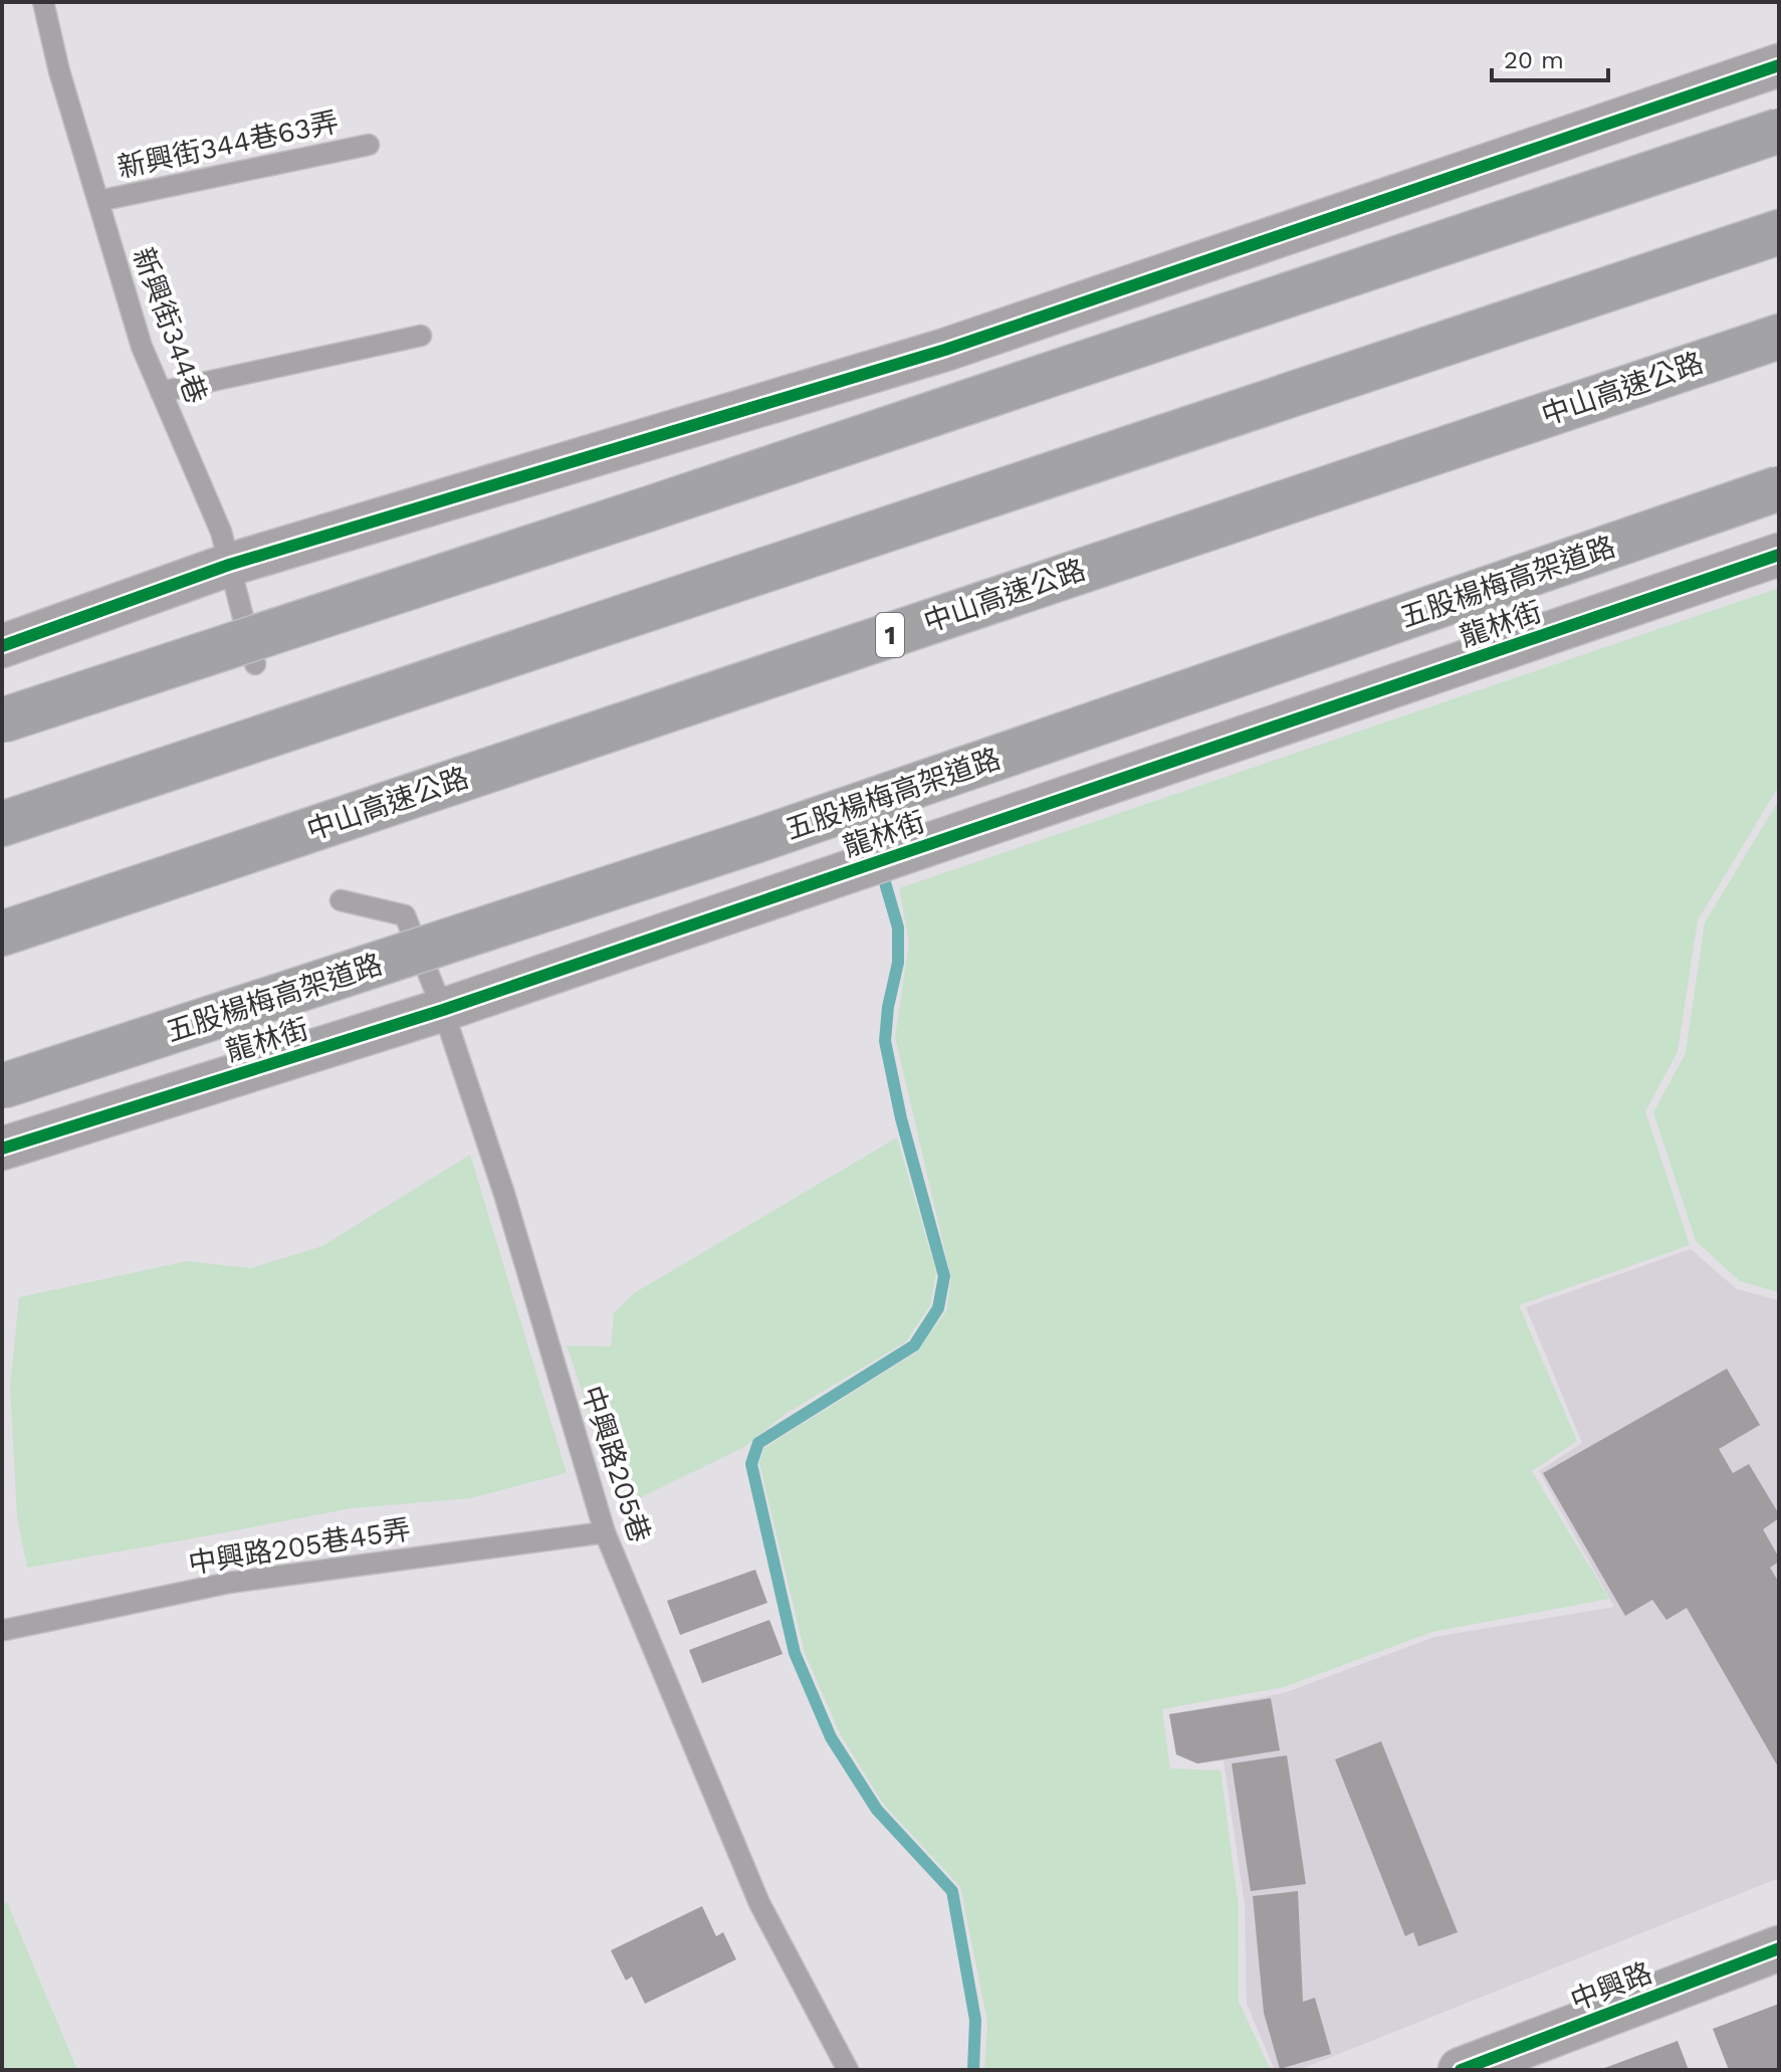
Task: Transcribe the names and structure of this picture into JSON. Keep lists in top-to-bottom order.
{
  "streets": {
    "highway": ["中山高速公路", "五股楊梅高架道路", "1"],
    "street": ["龍林街", "中興路"],
    "lane": [
      "新興街344巷63弄",
      "新興街344巷",
      "中興路205巷",
      "中興路205巷45弄"
    ]
  },
  "crossings": [
    ["新興街344巷63弄", "新興街344巷"],
    ["龍林街", "中興路205巷"],
    ["中興路205巷", "中興路205巷45弄"]
  ],
  "scale_bar": "20 m"
}
